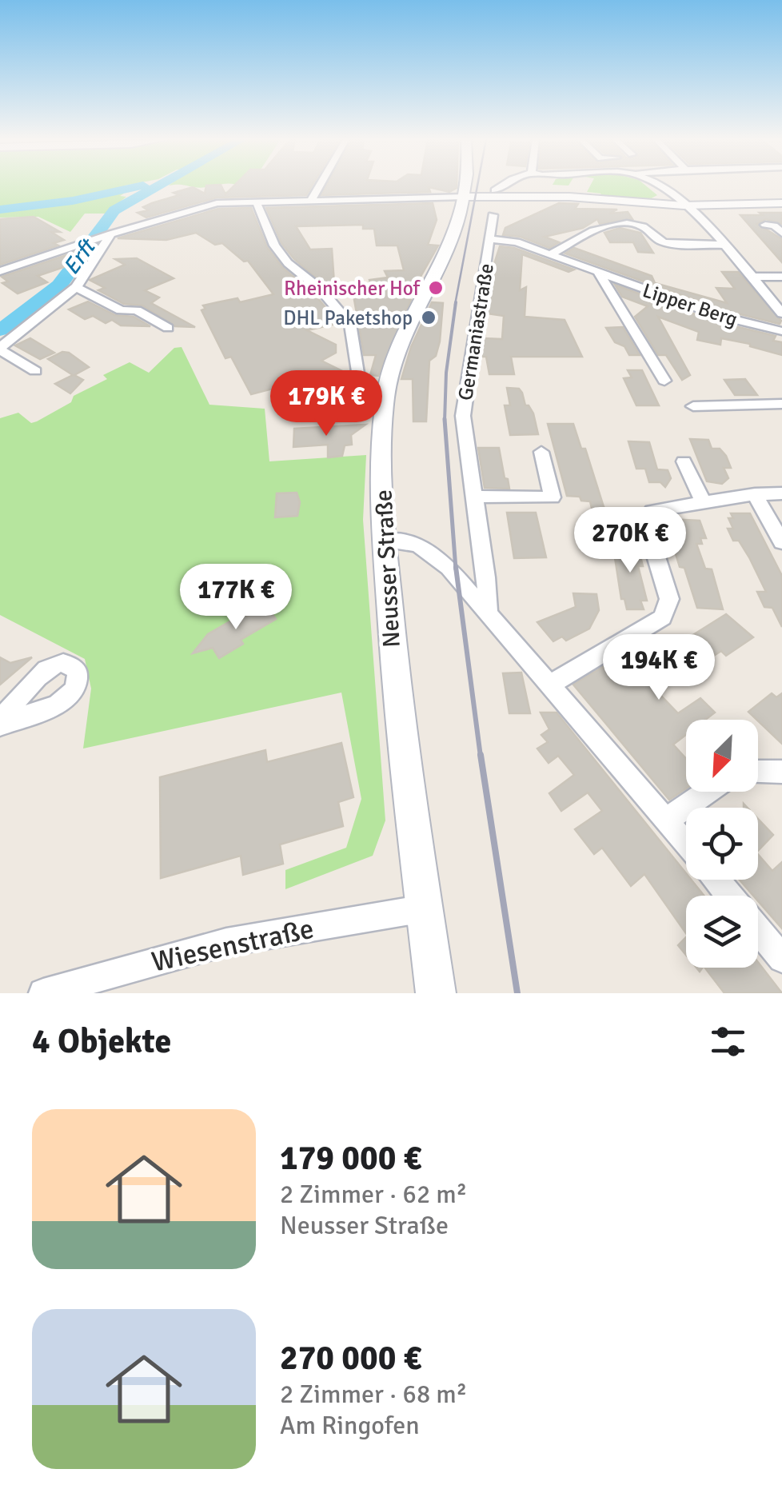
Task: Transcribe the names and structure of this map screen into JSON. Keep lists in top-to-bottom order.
{
  "streets": {
    "street": [
      "Lipper Berg",
      "Germaniastraße",
      "Neusser Straße",
      "Wiesenstraße"
    ]
  },
  "crossings": [
    ["Lipper Berg", "Germaniastraße"],
    ["Neusser Straße", "Wiesenstraße"]
  ],
  "water": ["Erft"],
  "places": ["Rheinischer Hof", "DHL Paketshop"],
  "north": "bottom left",
  "page": {
    "price": [
      "179K €",
      "270K €",
      "177K €",
      "194K €"
    ],
    "heading": "4 Objekte",
    "list": [
      {
        "name": "179 000 €",
        "note": "2 Zimmer · 62 m² · Neusser Straße"
      },
      {
        "name": "270 000 €",
        "note": "2 Zimmer · 68 m² · Am Ringofen"
      }
    ]
  }
}
